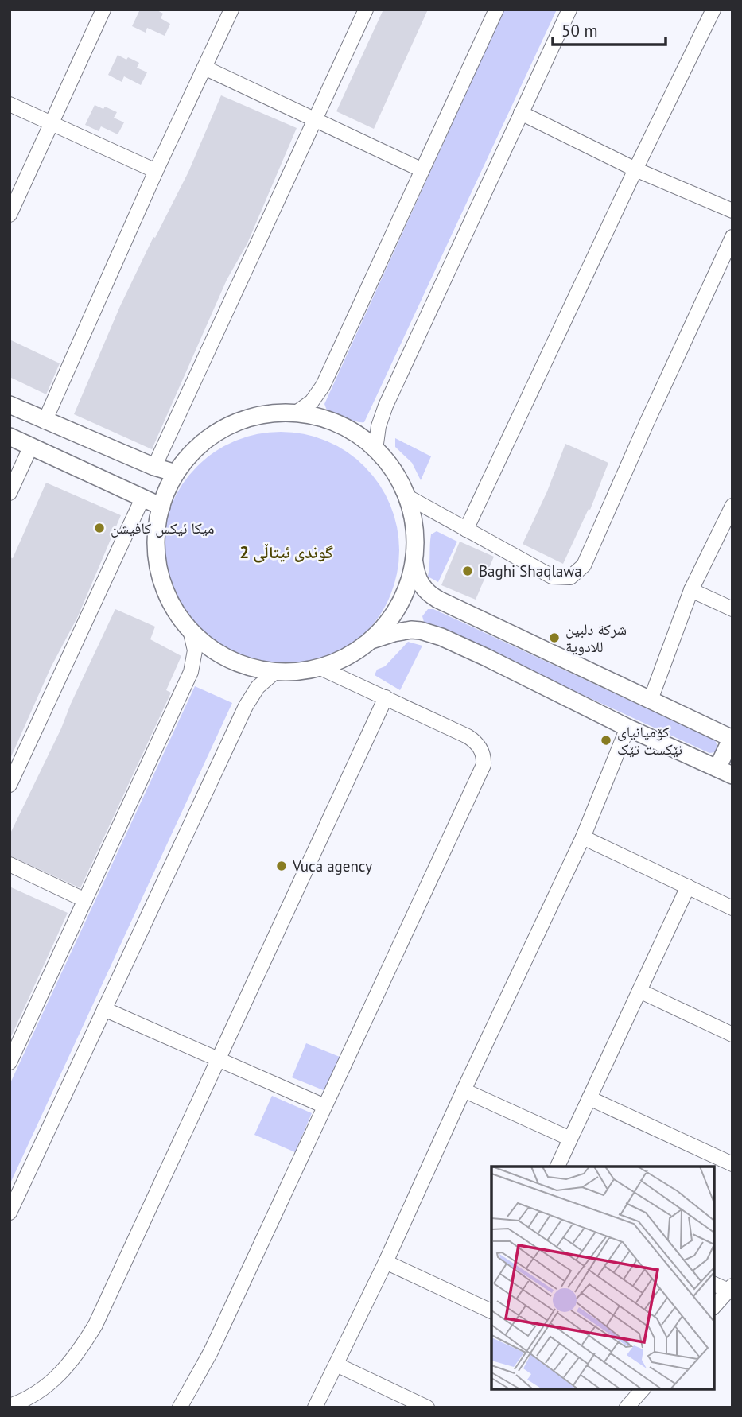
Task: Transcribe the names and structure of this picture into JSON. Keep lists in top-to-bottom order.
{
  "districts": ["گوندی ئیتاڵی 2"],
  "places": [
    "میکا ئیکس کافیشن",
    "Baghi Shaqlawa",
    "شركة دلبين للادوية",
    "کۆمپانیای نێکست تێک",
    "Vuca agency"
  ],
  "scale_bar": "50 m"
}
